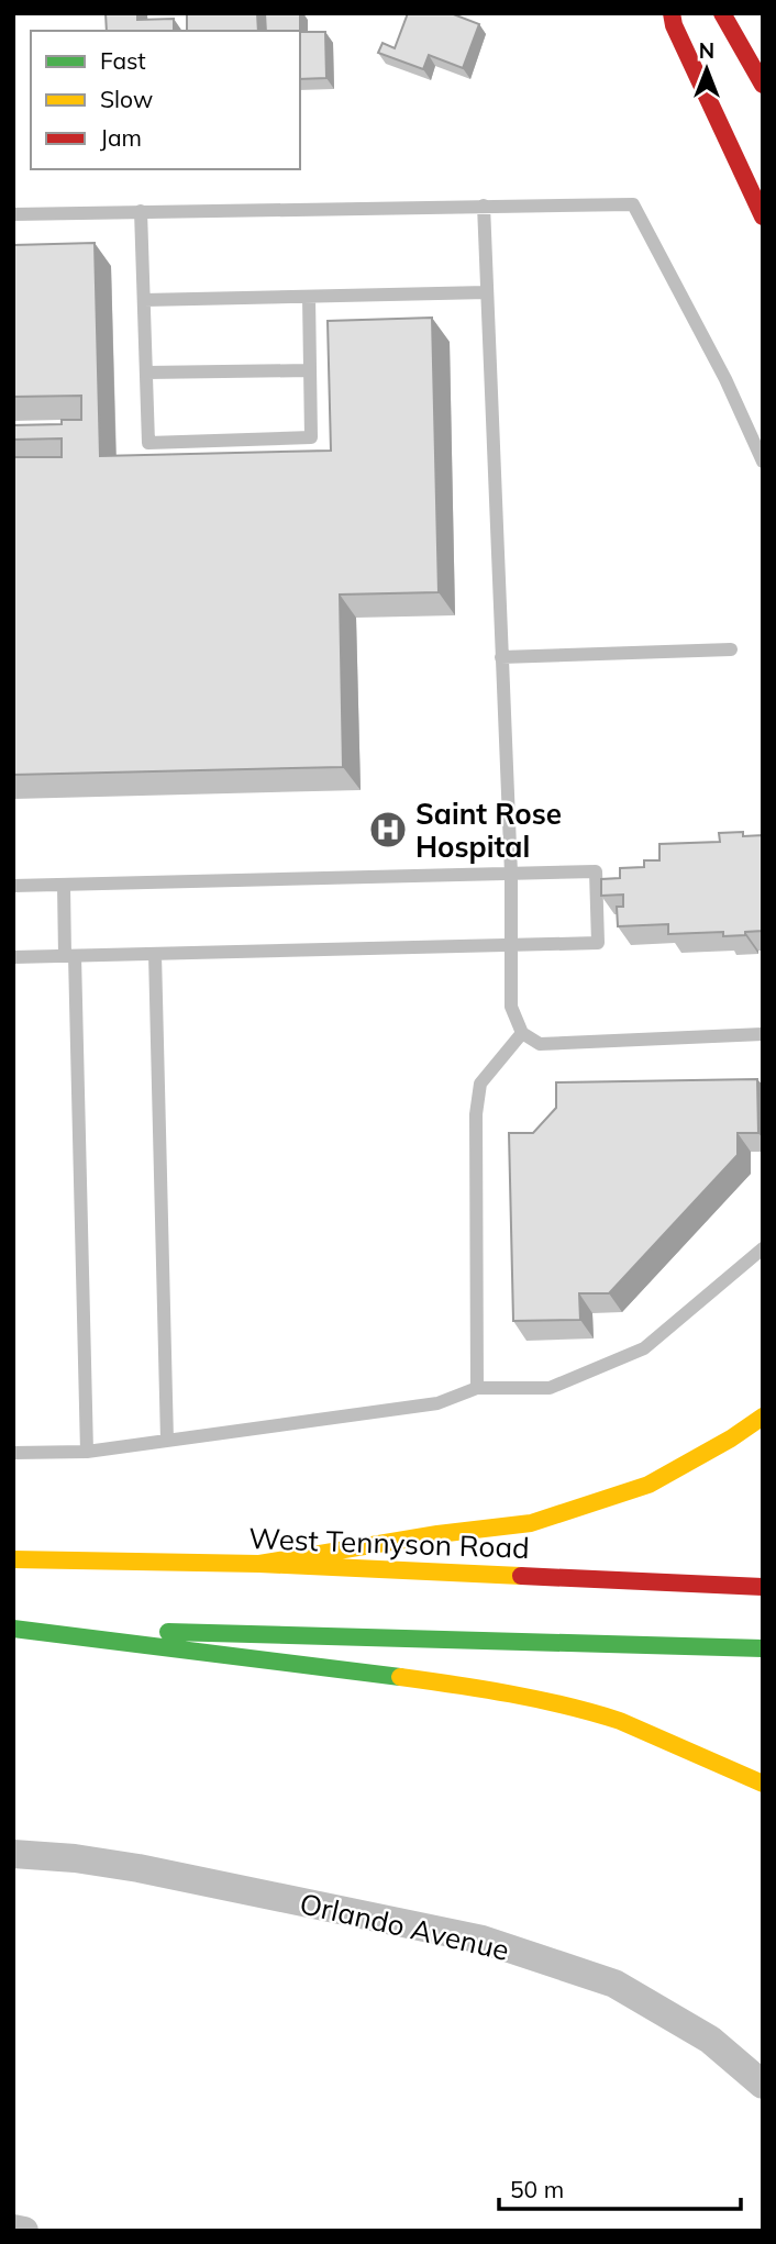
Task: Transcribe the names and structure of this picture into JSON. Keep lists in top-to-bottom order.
{
  "streets": {
    "main road": ["West Tennyson Road"],
    "street": ["Orlando Avenue"]
  },
  "places": {
    "hospital": ["Saint Rose Hospital"]
  },
  "legend": ["Fast", "Slow", "Jam"],
  "scale_bar": "50 m",
  "north": "top"
}
